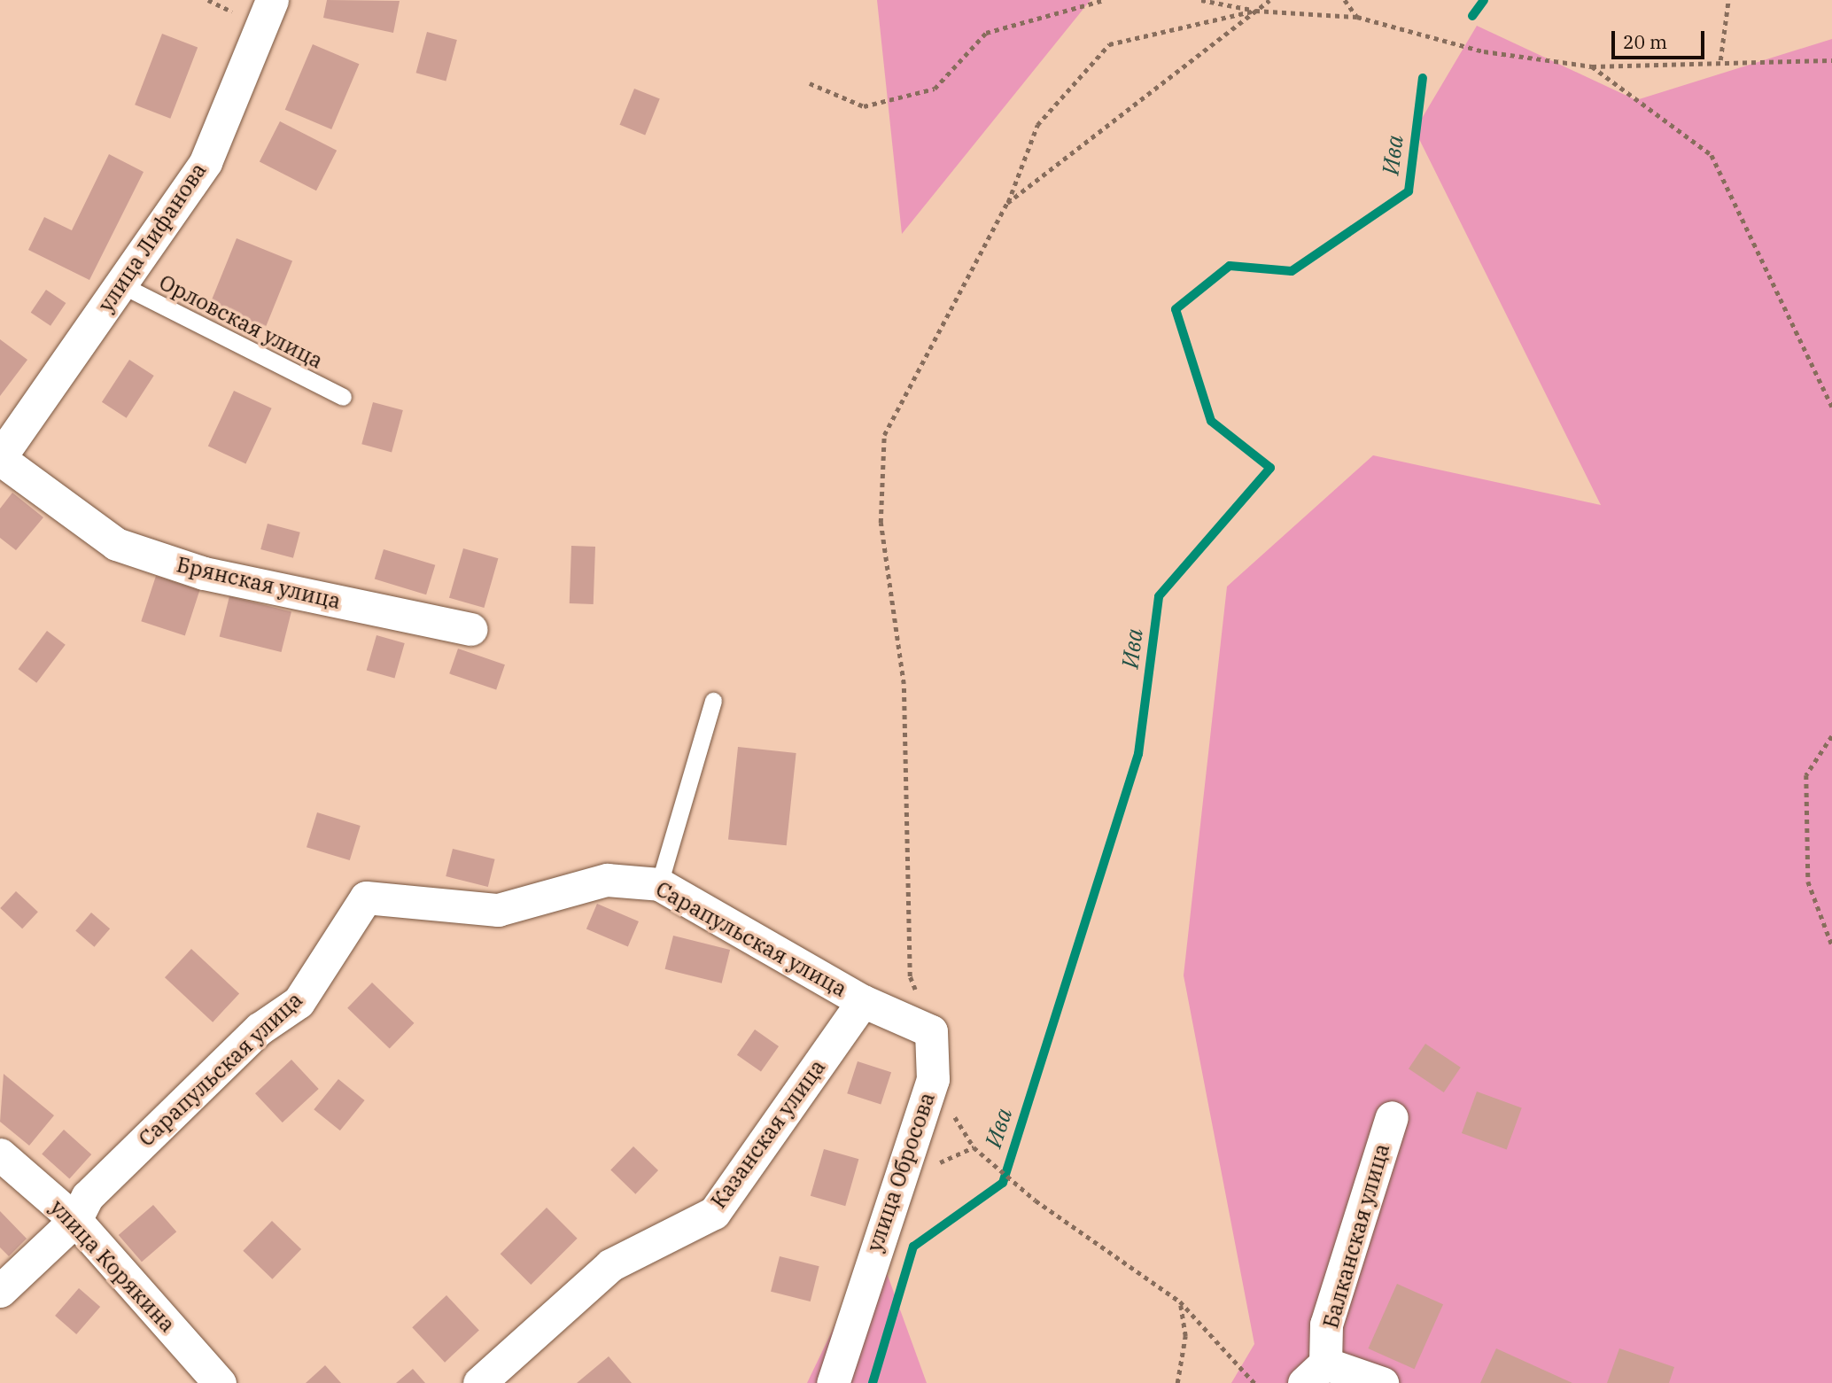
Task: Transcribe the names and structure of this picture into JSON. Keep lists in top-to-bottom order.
{
  "streets": {
    "street": [
      "улица Лифанова",
      "Брянская улица",
      "Сарапульская улица",
      "Казанская улица",
      "улица Обросова",
      "Балканская улица",
      "улица Корякина"
    ],
    "lane": ["Орловская улица"]
  },
  "crossings": [
    ["улица Лифанова", "Орловская улица"],
    ["улица Лифанова", "Брянская улица"],
    ["Сарапульская улица", "Казанская улица"],
    ["Сарапульская улица", "улица Корякина"]
  ],
  "water": ["Ива"],
  "scale_bar": "20 m"
}
